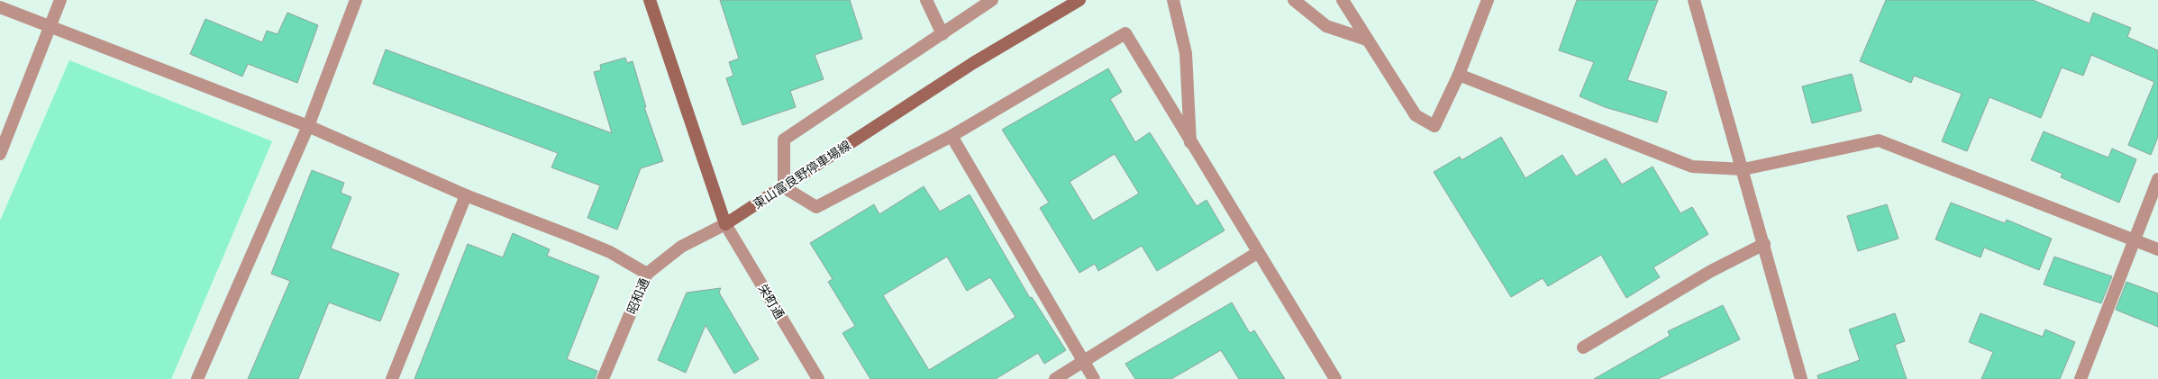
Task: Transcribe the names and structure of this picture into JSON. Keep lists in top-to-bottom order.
{
  "streets": {
    "main road": ["東山富良野停車場線"],
    "street": ["昭和通", "栄町通"]
  },
  "crossings": [
    ["東山富良野停車場線", "昭和通"],
    ["東山富良野停車場線", "栄町通"],
    ["昭和通", "栄町通"]
  ]
}
